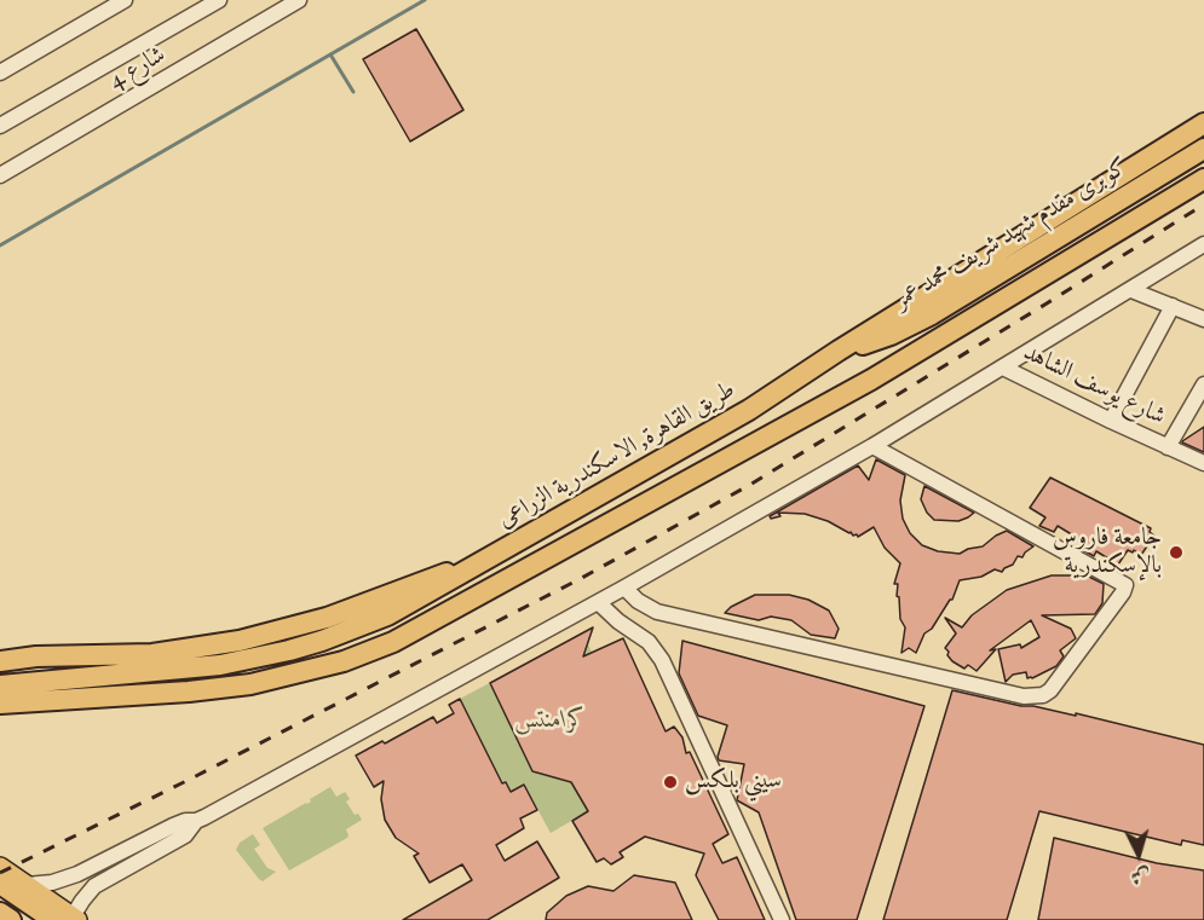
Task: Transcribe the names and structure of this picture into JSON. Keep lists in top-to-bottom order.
{
  "streets": {
    "highway": ["كوبرى مقدم شهيد شريف محمد عمر", "طريق القاهرة, الاسكندرية الزراعى"],
    "street": ["شارع 4", "شارع يوسف الشاهد"]
  },
  "crossings": [
    ["كوبرى مقدم شهيد شريف محمد عمر", "طريق القاهرة, الاسكندرية الزراعى"]
  ],
  "parks": ["كرامنتس"],
  "places": ["جامعة فاروس بالإسكندرية", "سيني بلكس"],
  "north": "bottom"
}
